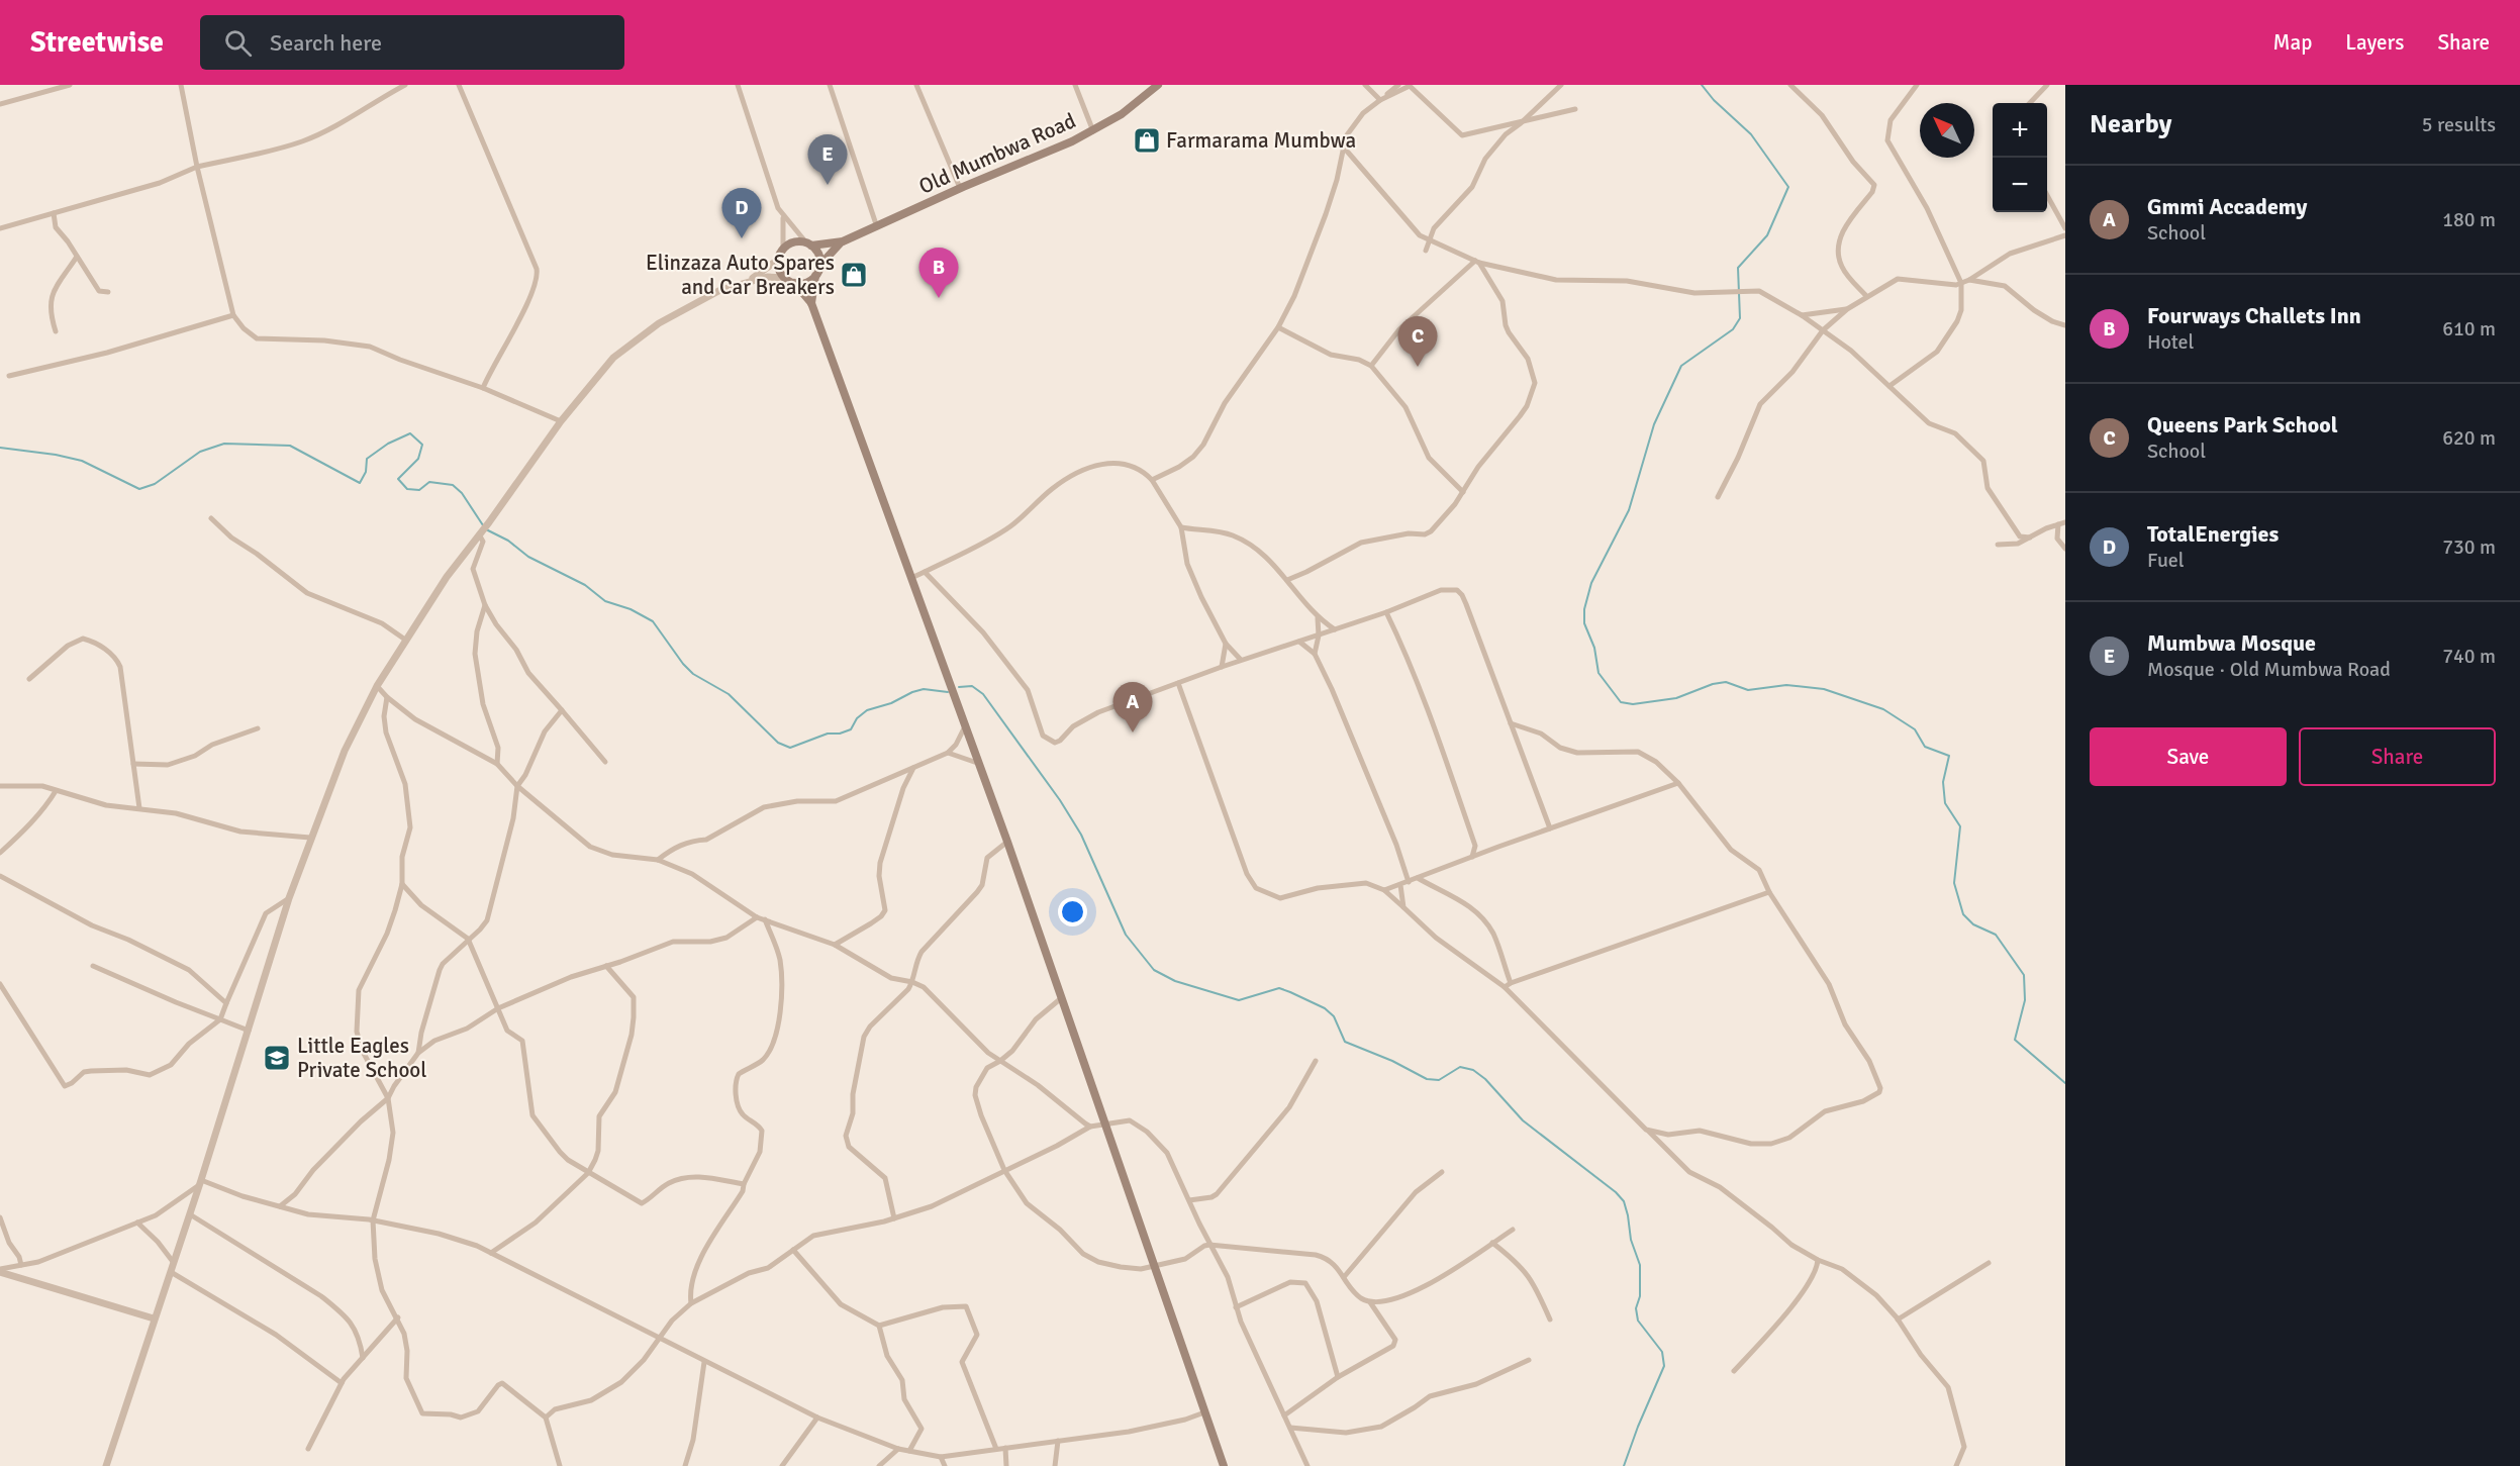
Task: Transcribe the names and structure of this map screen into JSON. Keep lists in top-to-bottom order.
{
  "streets": {
    "main road": ["Old Mumbwa Road"]
  },
  "places": {
    "shop": ["Farmarama Mumbwa", "Elinzaza Auto Spares and Car Breakers"],
    "school or university": ["Little Eagles Private School"]
  },
  "north": "top left",
  "page": {
    "header": "Streetwise",
    "search": "Search here",
    "nav": ["Map", "Layers", "Share"],
    "heading": ["Nearby", "5 results"],
    "map_buttons": ["+", "−"],
    "pins": [
      "E",
      "D",
      "B",
      "C",
      "A"
    ],
    "list": [
      {
        "mark": "A",
        "name": "Gmmi Accademy",
        "note": "School",
        "value": "180 m"
      },
      {
        "mark": "B",
        "name": "Fourways Challets Inn",
        "note": "Hotel",
        "value": "610 m"
      },
      {
        "mark": "C",
        "name": "Queens Park School",
        "note": "School",
        "value": "620 m"
      },
      {
        "mark": "D",
        "name": "TotalEnergies",
        "note": "Fuel",
        "value": "730 m"
      },
      {
        "mark": "E",
        "name": "Mumbwa Mosque",
        "note": "Mosque · Old Mumbwa Road",
        "value": "740 m"
      }
    ],
    "buttons": ["Save", "Share"]
  }
}
